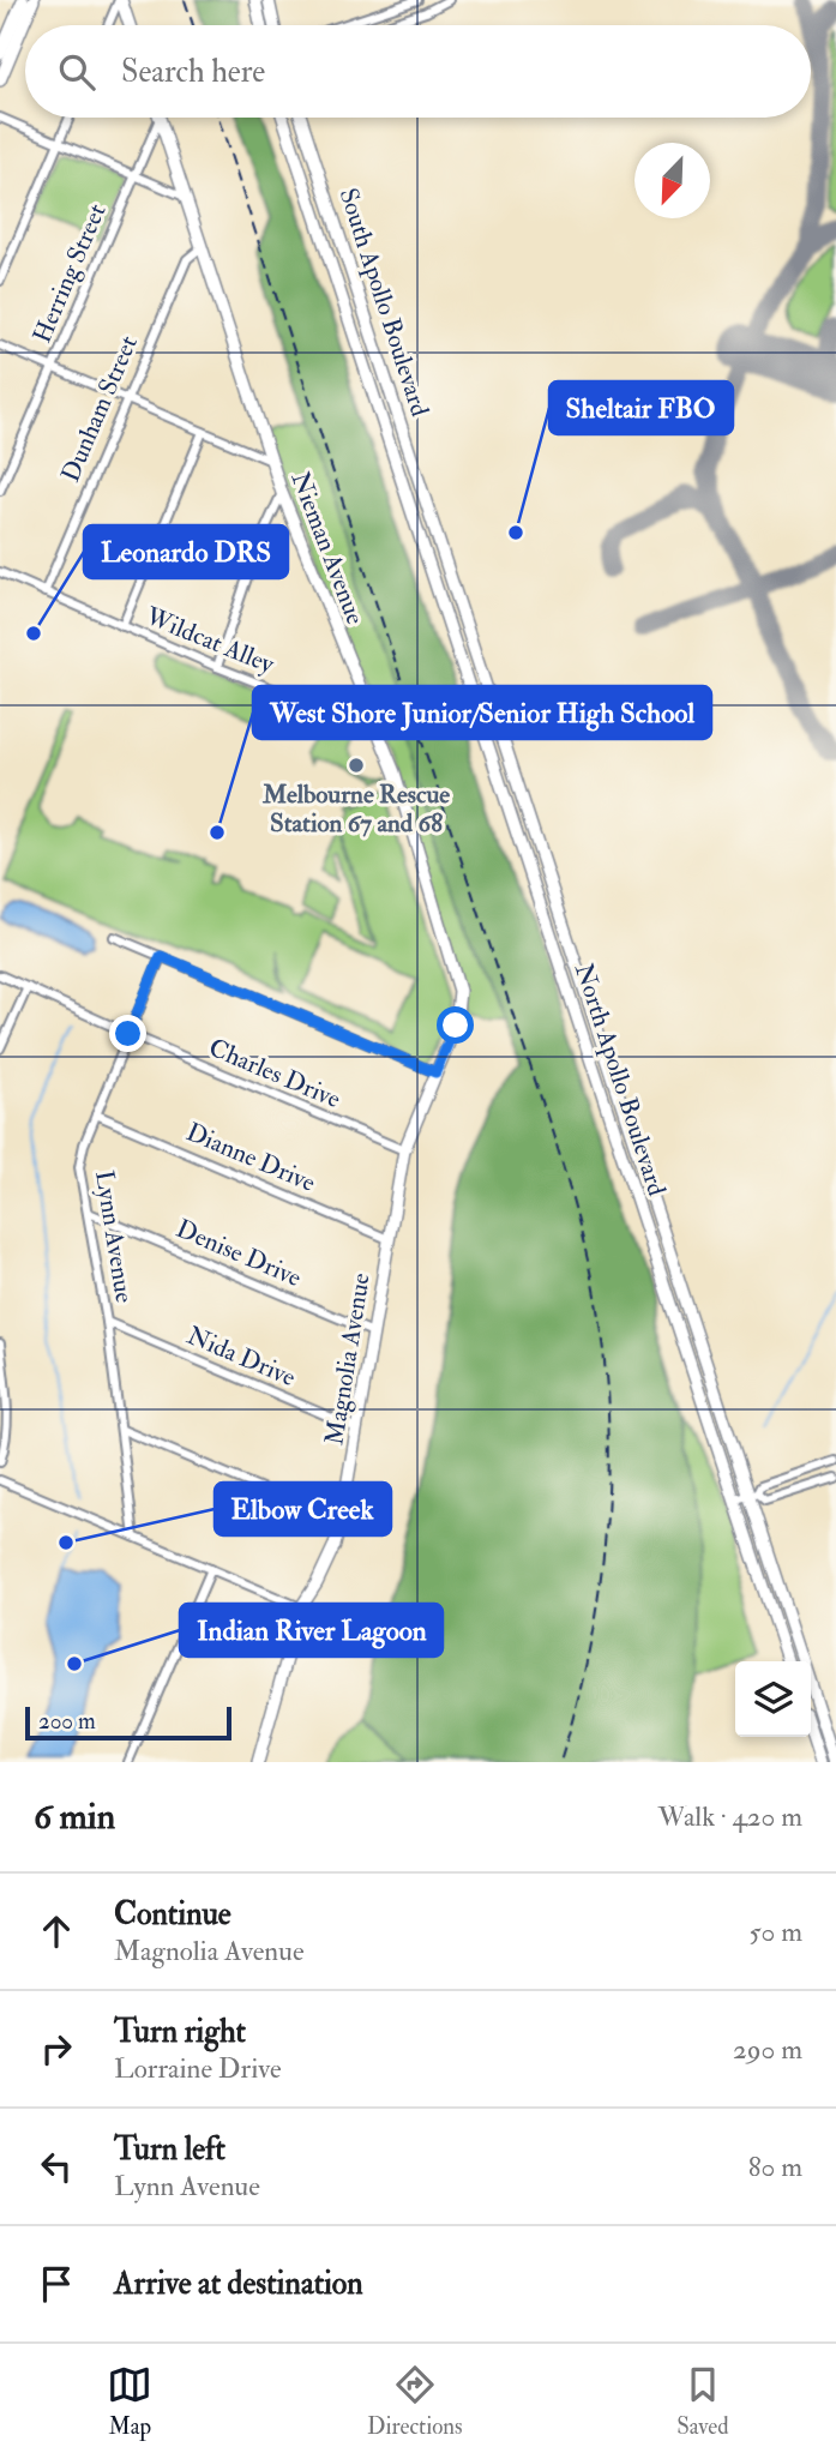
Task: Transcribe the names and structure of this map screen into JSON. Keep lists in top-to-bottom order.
{
  "streets": {
    "street": [
      "Herring Street",
      "South Apollo Boulevard",
      "Dunham Street",
      "Nieman Avenue",
      "Wildcat Alley",
      "Charles Drive",
      "North Apollo Boulevard",
      "Dianne Drive",
      "Lynn Avenue",
      "Denise Drive",
      "Nida Drive",
      "Magnolia Avenue"
    ]
  },
  "crossings": [
    ["Herring Street", "Nieman Avenue"],
    ["South Apollo Boulevard", "North Apollo Boulevard"],
    ["Dunham Street", "Nieman Avenue"],
    ["Dunham Street", "Wildcat Alley"],
    ["Nieman Avenue", "Wildcat Alley"],
    ["Nieman Avenue", "Magnolia Avenue"],
    ["Charles Drive", "Lynn Avenue"],
    ["Charles Drive", "Magnolia Avenue"],
    ["Dianne Drive", "Lynn Avenue"],
    ["Dianne Drive", "Magnolia Avenue"],
    ["Lynn Avenue", "Denise Drive"],
    ["Lynn Avenue", "Nida Drive"],
    ["Denise Drive", "Magnolia Avenue"],
    ["Nida Drive", "Magnolia Avenue"]
  ],
  "places": [
    "Sheltair FBO",
    "Leonardo DRS",
    "Melbourne Rescue Station 67 and 68",
    "West Shore Junior/Senior High School",
    "Elbow Creek",
    "Indian River Lagoon"
  ],
  "scale_bar": "200 m",
  "north": "bottom left",
  "page": {
    "search": "Search here",
    "scale": "200 m",
    "heading": ["6 min", "Walk · 420 m"],
    "list": [
      ["Continue", "Magnolia Avenue", "50 m"],
      ["Turn right", "Lorraine Drive", "290 m"],
      ["Turn left", "Lynn Avenue", "80 m"],
      "Arrive at destination"
    ],
    "nav": ["Map", "Directions", "Saved"]
  }
}
